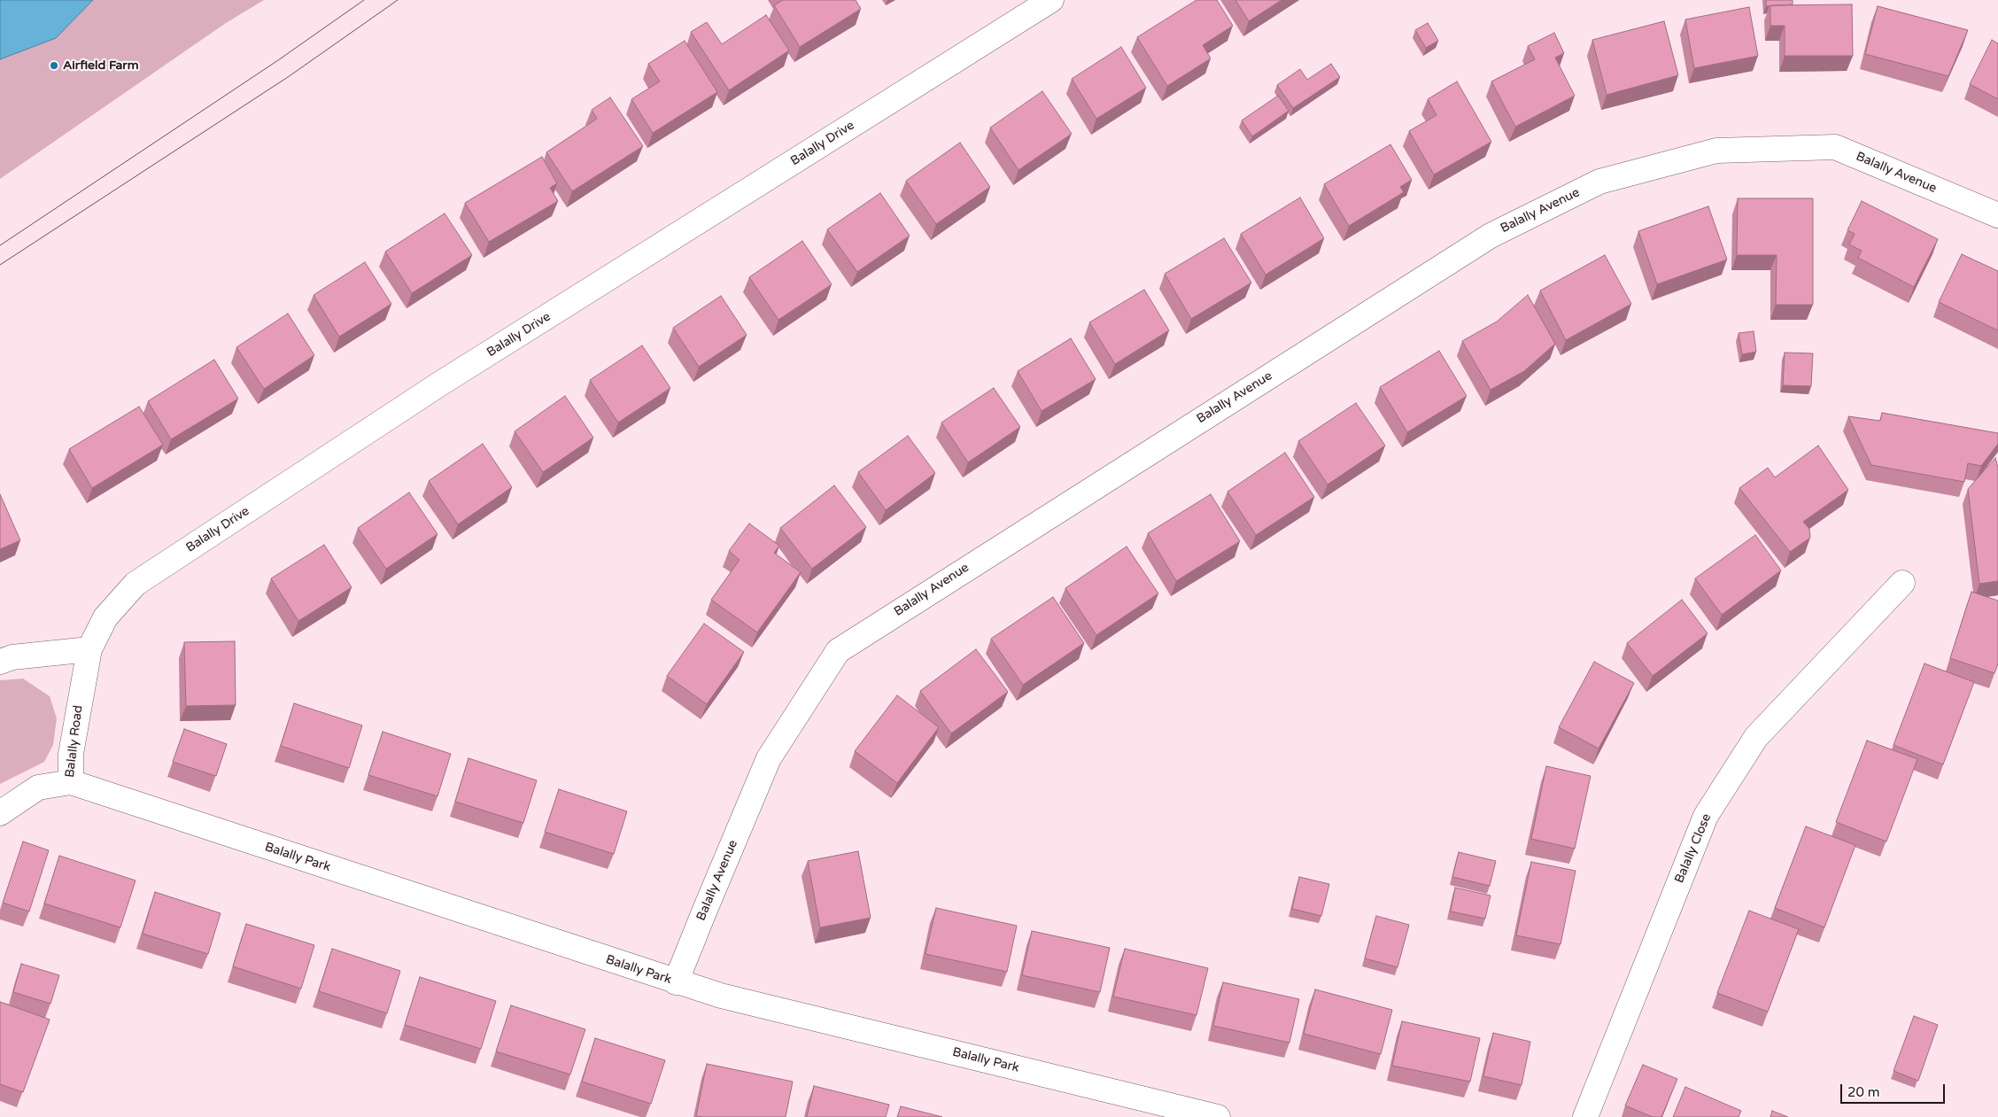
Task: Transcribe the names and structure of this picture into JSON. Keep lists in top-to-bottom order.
{
  "streets": {
    "street": [
      "Balally Drive",
      "Balally Avenue",
      "Balally Road",
      "Balally Close",
      "Balally Park"
    ]
  },
  "crossings": [
    ["Balally Drive", "Balally Road"],
    ["Balally Avenue", "Balally Park"],
    ["Balally Road", "Balally Park"]
  ],
  "places": ["Airfield Farm"],
  "scale_bar": "20 m"
}
